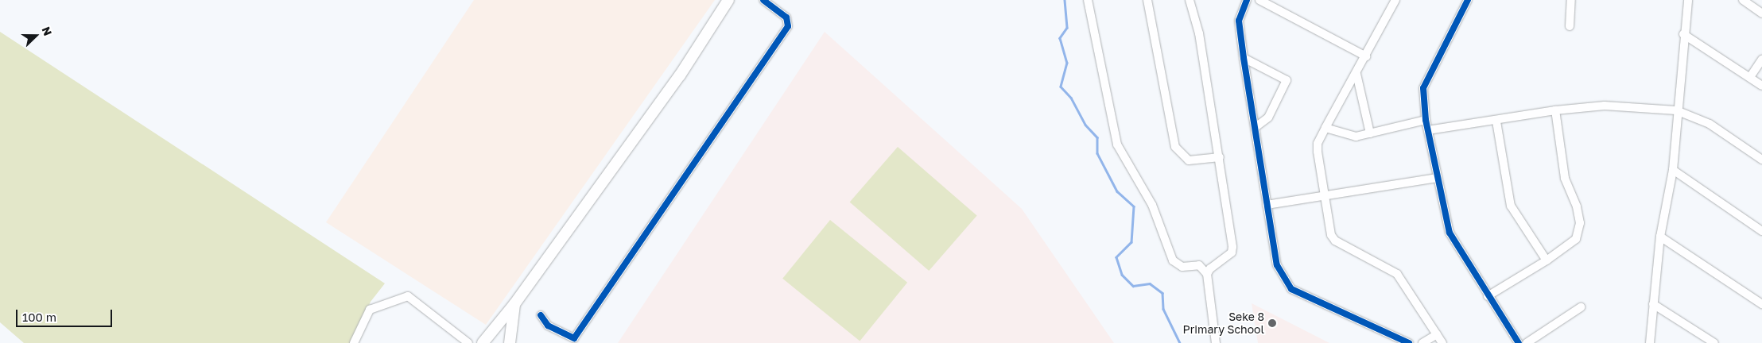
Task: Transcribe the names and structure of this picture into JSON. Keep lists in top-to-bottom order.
{
  "places": ["Seke 8 Primary School"],
  "scale_bar": "100 m",
  "north": "right"
}
